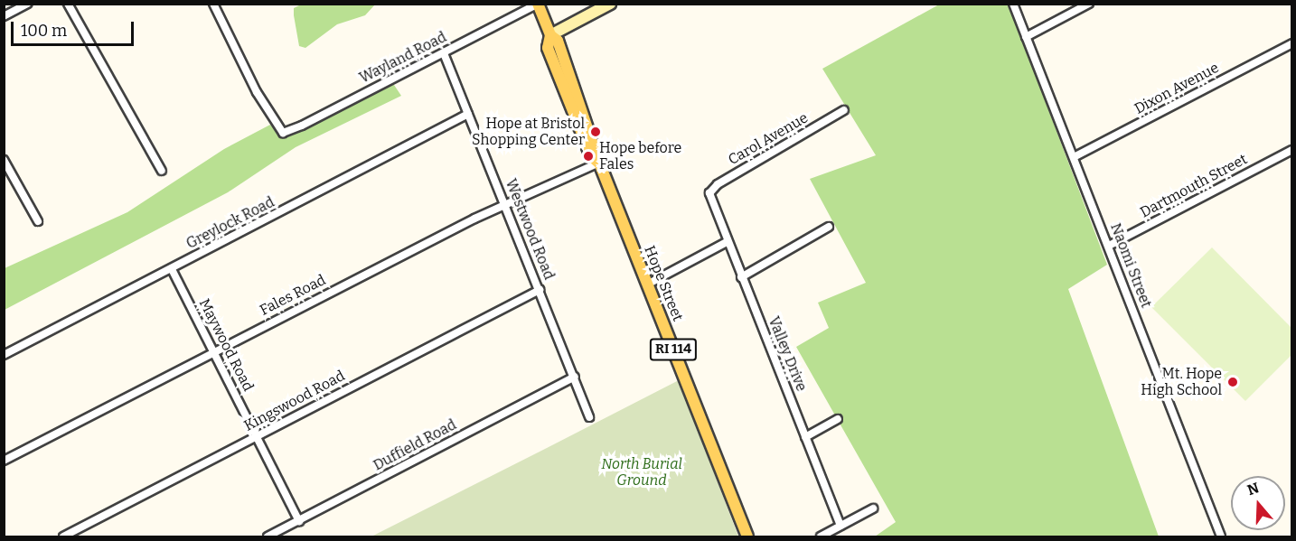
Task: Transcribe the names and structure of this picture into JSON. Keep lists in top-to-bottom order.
{
  "streets": {
    "main road": ["Hope Street", "RI 114"],
    "street": [
      "Wayland Road",
      "Dixon Avenue",
      "Carol Avenue",
      "Dartmouth Street",
      "Greylock Road",
      "Westwood Road",
      "Naomi Street",
      "Fales Road",
      "Maywood Road",
      "Valley Drive",
      "Kingswood Road",
      "Duffield Road"
    ]
  },
  "crossings": [
    ["Wayland Road", "Westwood Road"],
    ["Wayland Road", "Hope Street"],
    ["Dixon Avenue", "Naomi Street"],
    ["Carol Avenue", "Valley Drive"],
    ["Dartmouth Street", "Naomi Street"],
    ["Greylock Road", "Westwood Road"],
    ["Greylock Road", "Maywood Road"],
    ["Westwood Road", "Fales Road"],
    ["Westwood Road", "Kingswood Road"],
    ["Westwood Road", "Duffield Road"],
    ["Hope Street", "Fales Road"],
    ["Fales Road", "Maywood Road"],
    ["Maywood Road", "Kingswood Road"],
    ["Maywood Road", "Duffield Road"]
  ],
  "parks": ["North Burial Ground"],
  "places": ["Hope at Bristol Shopping Center", "Hope before Fales", "Mt. Hope High School"],
  "scale_bar": "100 m",
  "north": "top"
}
